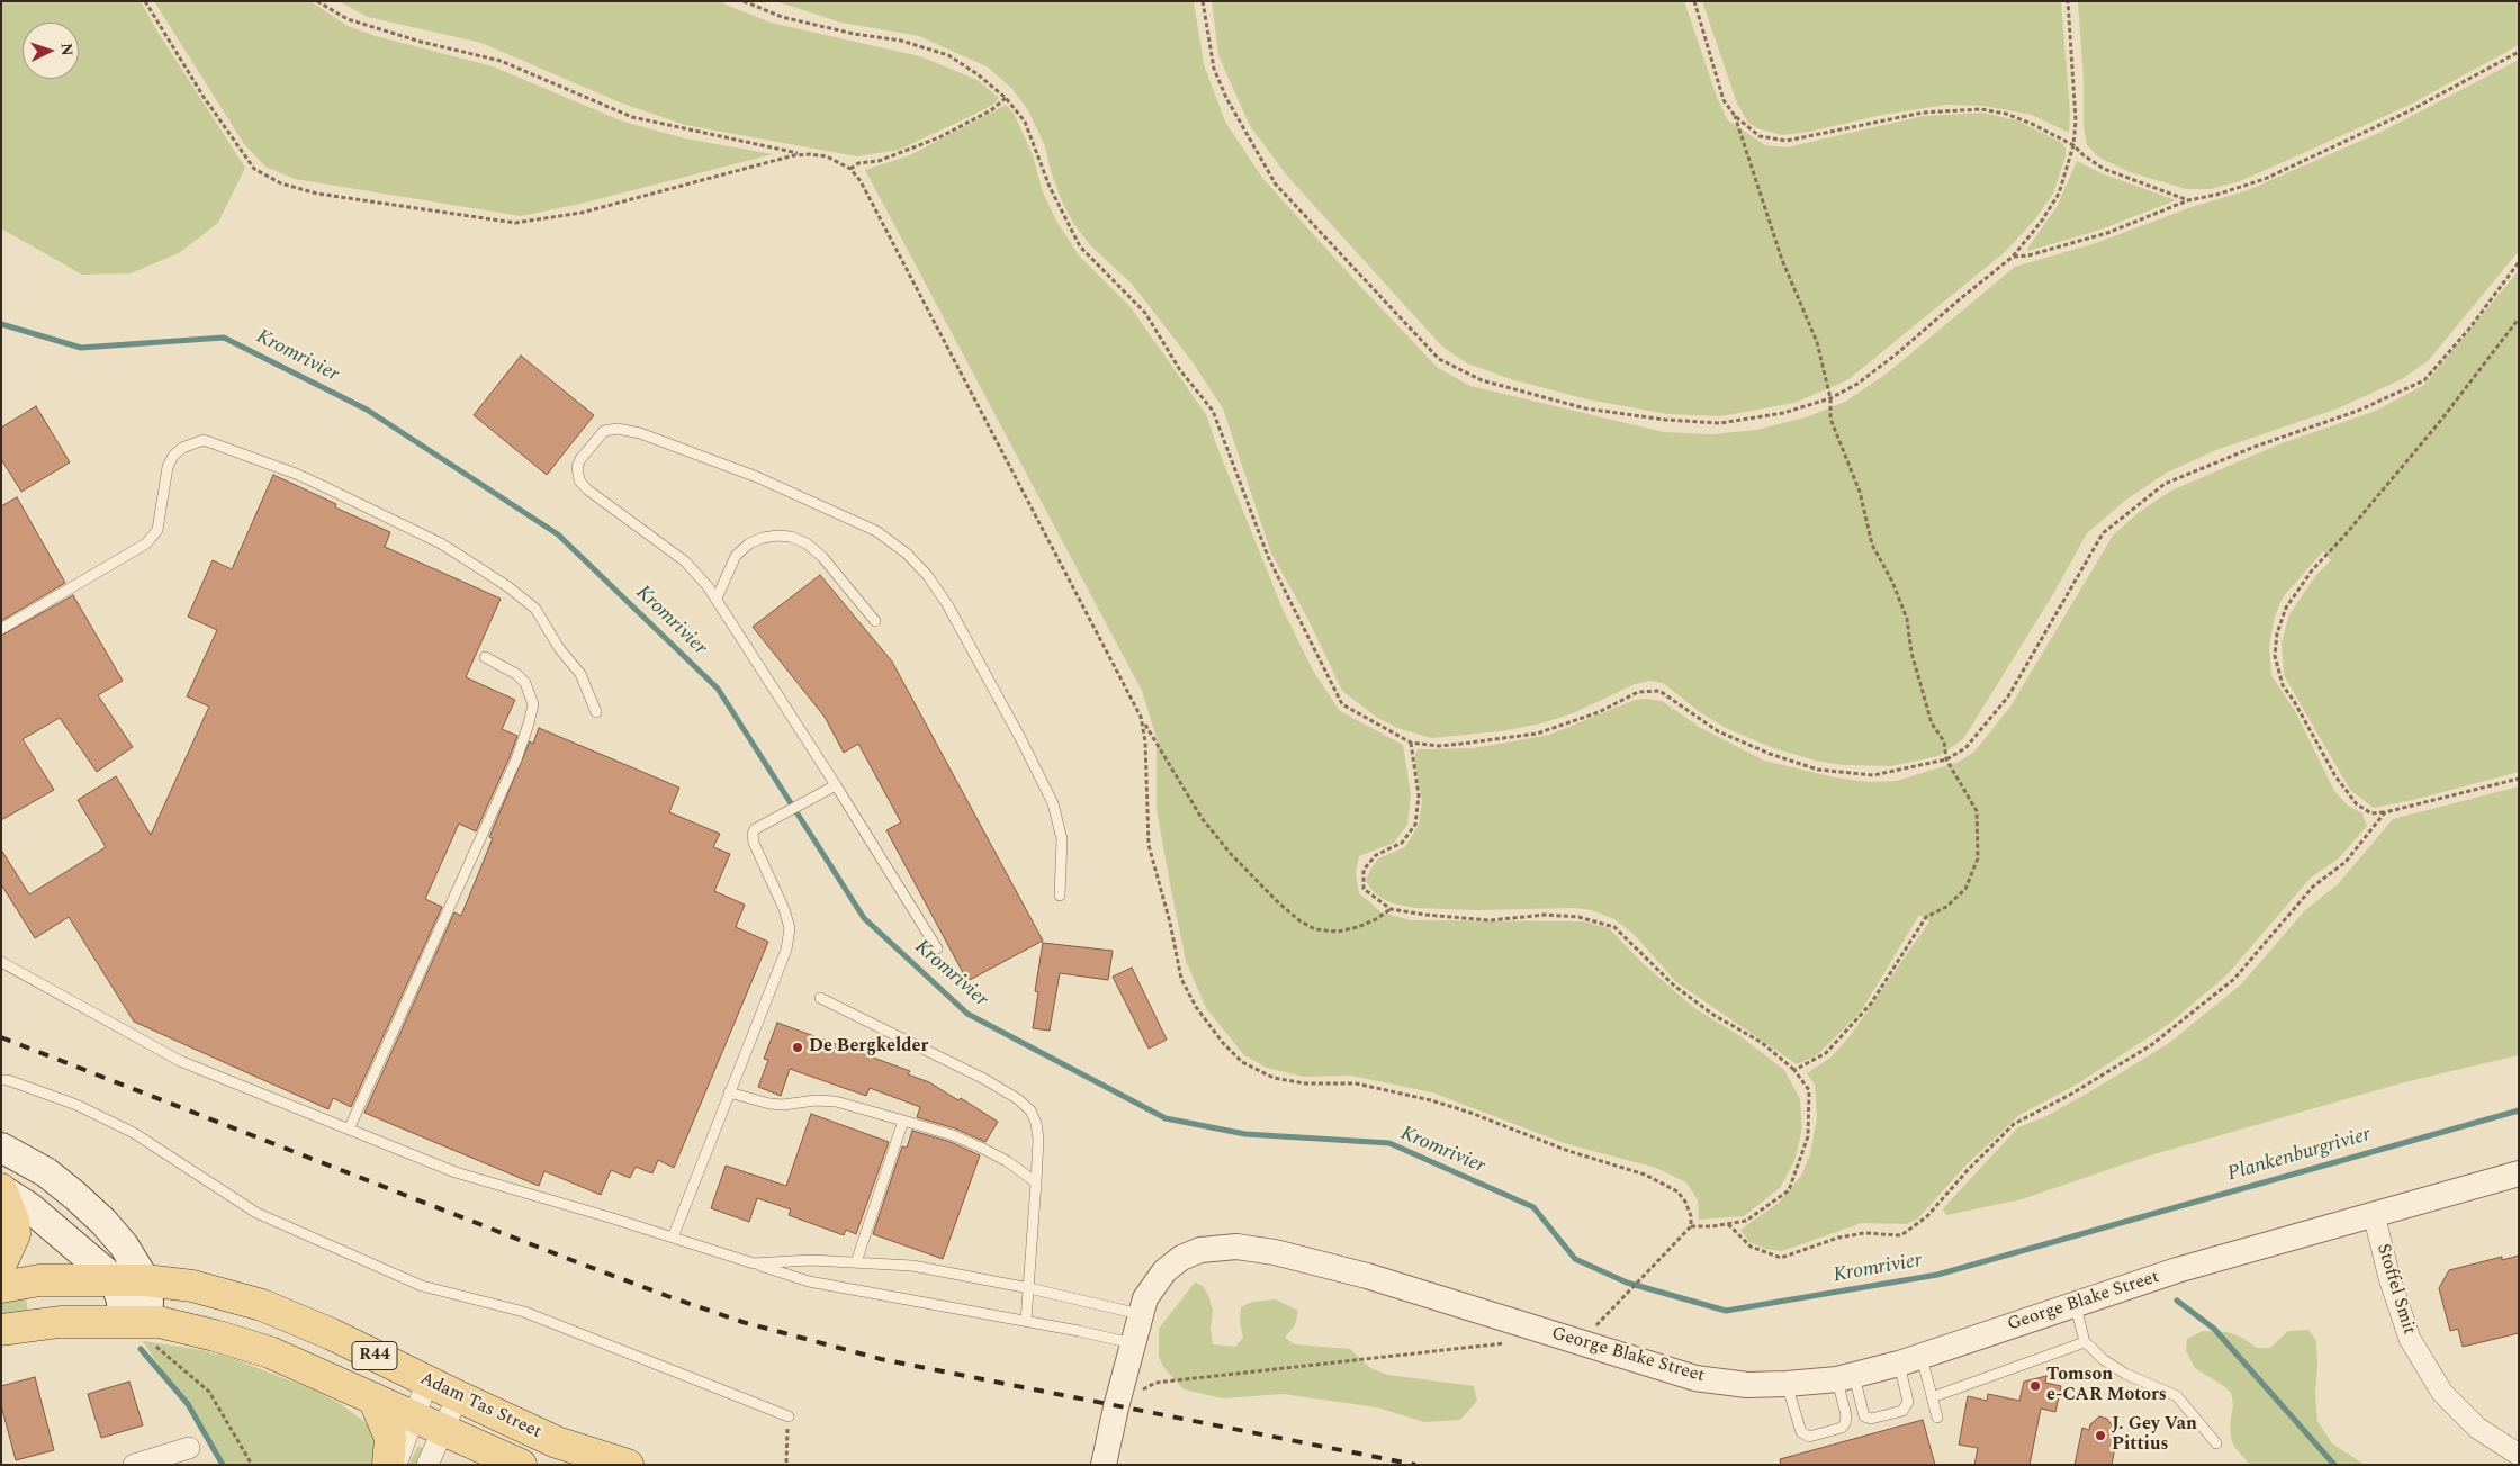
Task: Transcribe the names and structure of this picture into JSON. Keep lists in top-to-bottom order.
{
  "streets": {
    "main road": ["R44", "Adam Tas Street"],
    "street": ["Stoffel Smit", "George Blake Street"]
  },
  "crossings": [
    ["Stoffel Smit", "George Blake Street"],
    ["R44", "Adam Tas Street"]
  ],
  "water": ["Kromrivier", "Plankenburgrivier"],
  "places": ["De Bergkelder", "Tomson e-CAR Motors", "J. Gey Van Pittius"],
  "north": "right"
}
